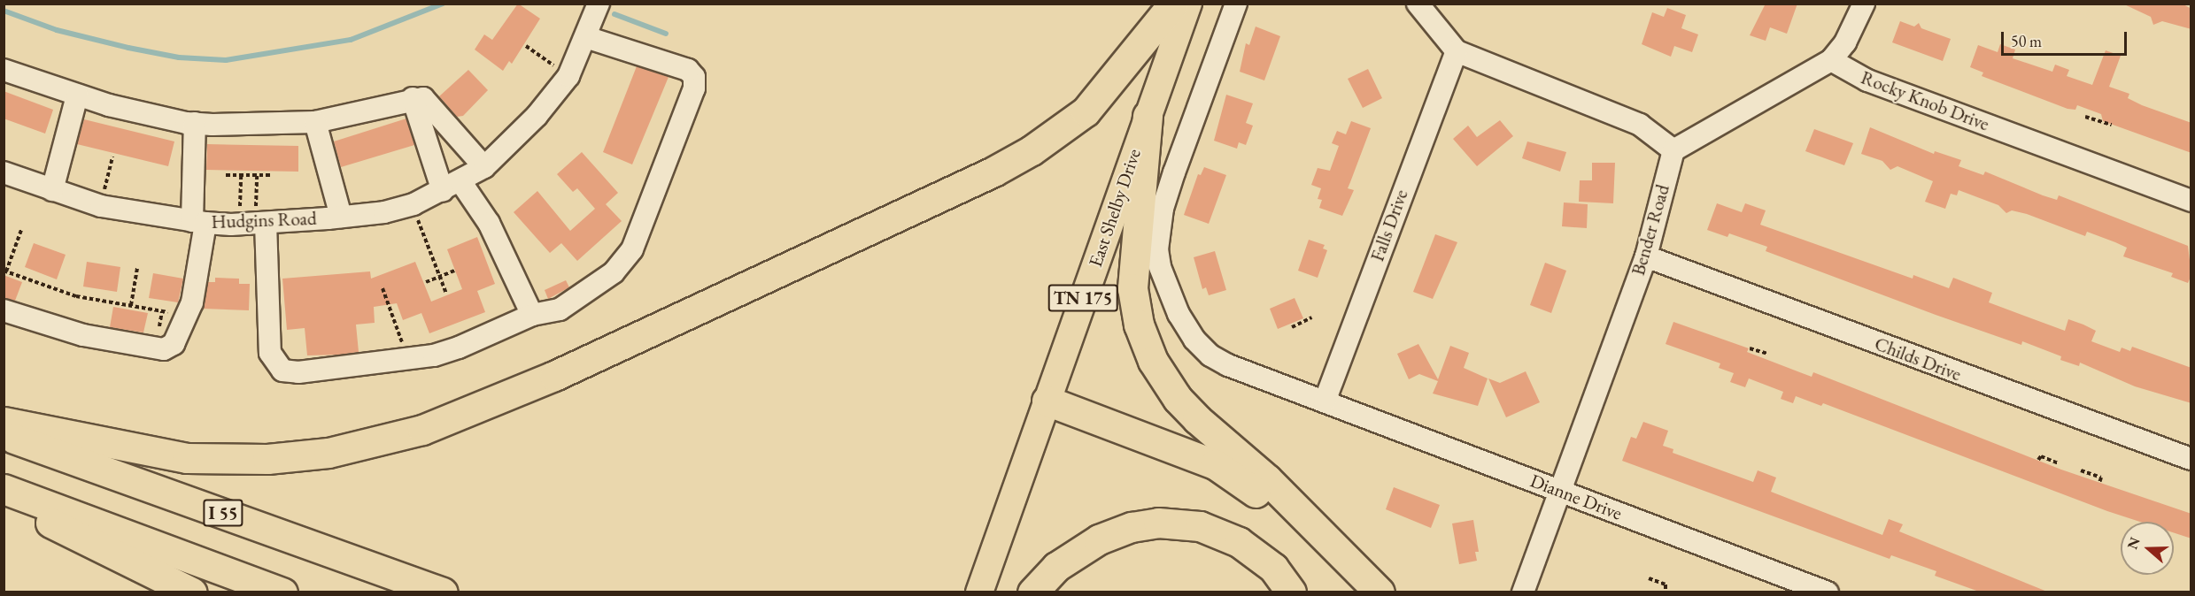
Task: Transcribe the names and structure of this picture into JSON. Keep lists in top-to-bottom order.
{
  "streets": {
    "highway": ["I 55"],
    "main road": ["East Shelby Drive", "TN 175"],
    "street": [
      "Rocky Knob Drive",
      "Hudgins Road",
      "Falls Drive",
      "Bender Road",
      "Childs Drive",
      "Dianne Drive"
    ]
  },
  "crossings": [
    ["Falls Drive", "Dianne Drive"],
    ["Bender Road", "Childs Drive"],
    ["Bender Road", "Dianne Drive"]
  ],
  "scale_bar": "50 m",
  "north": "left"
}
